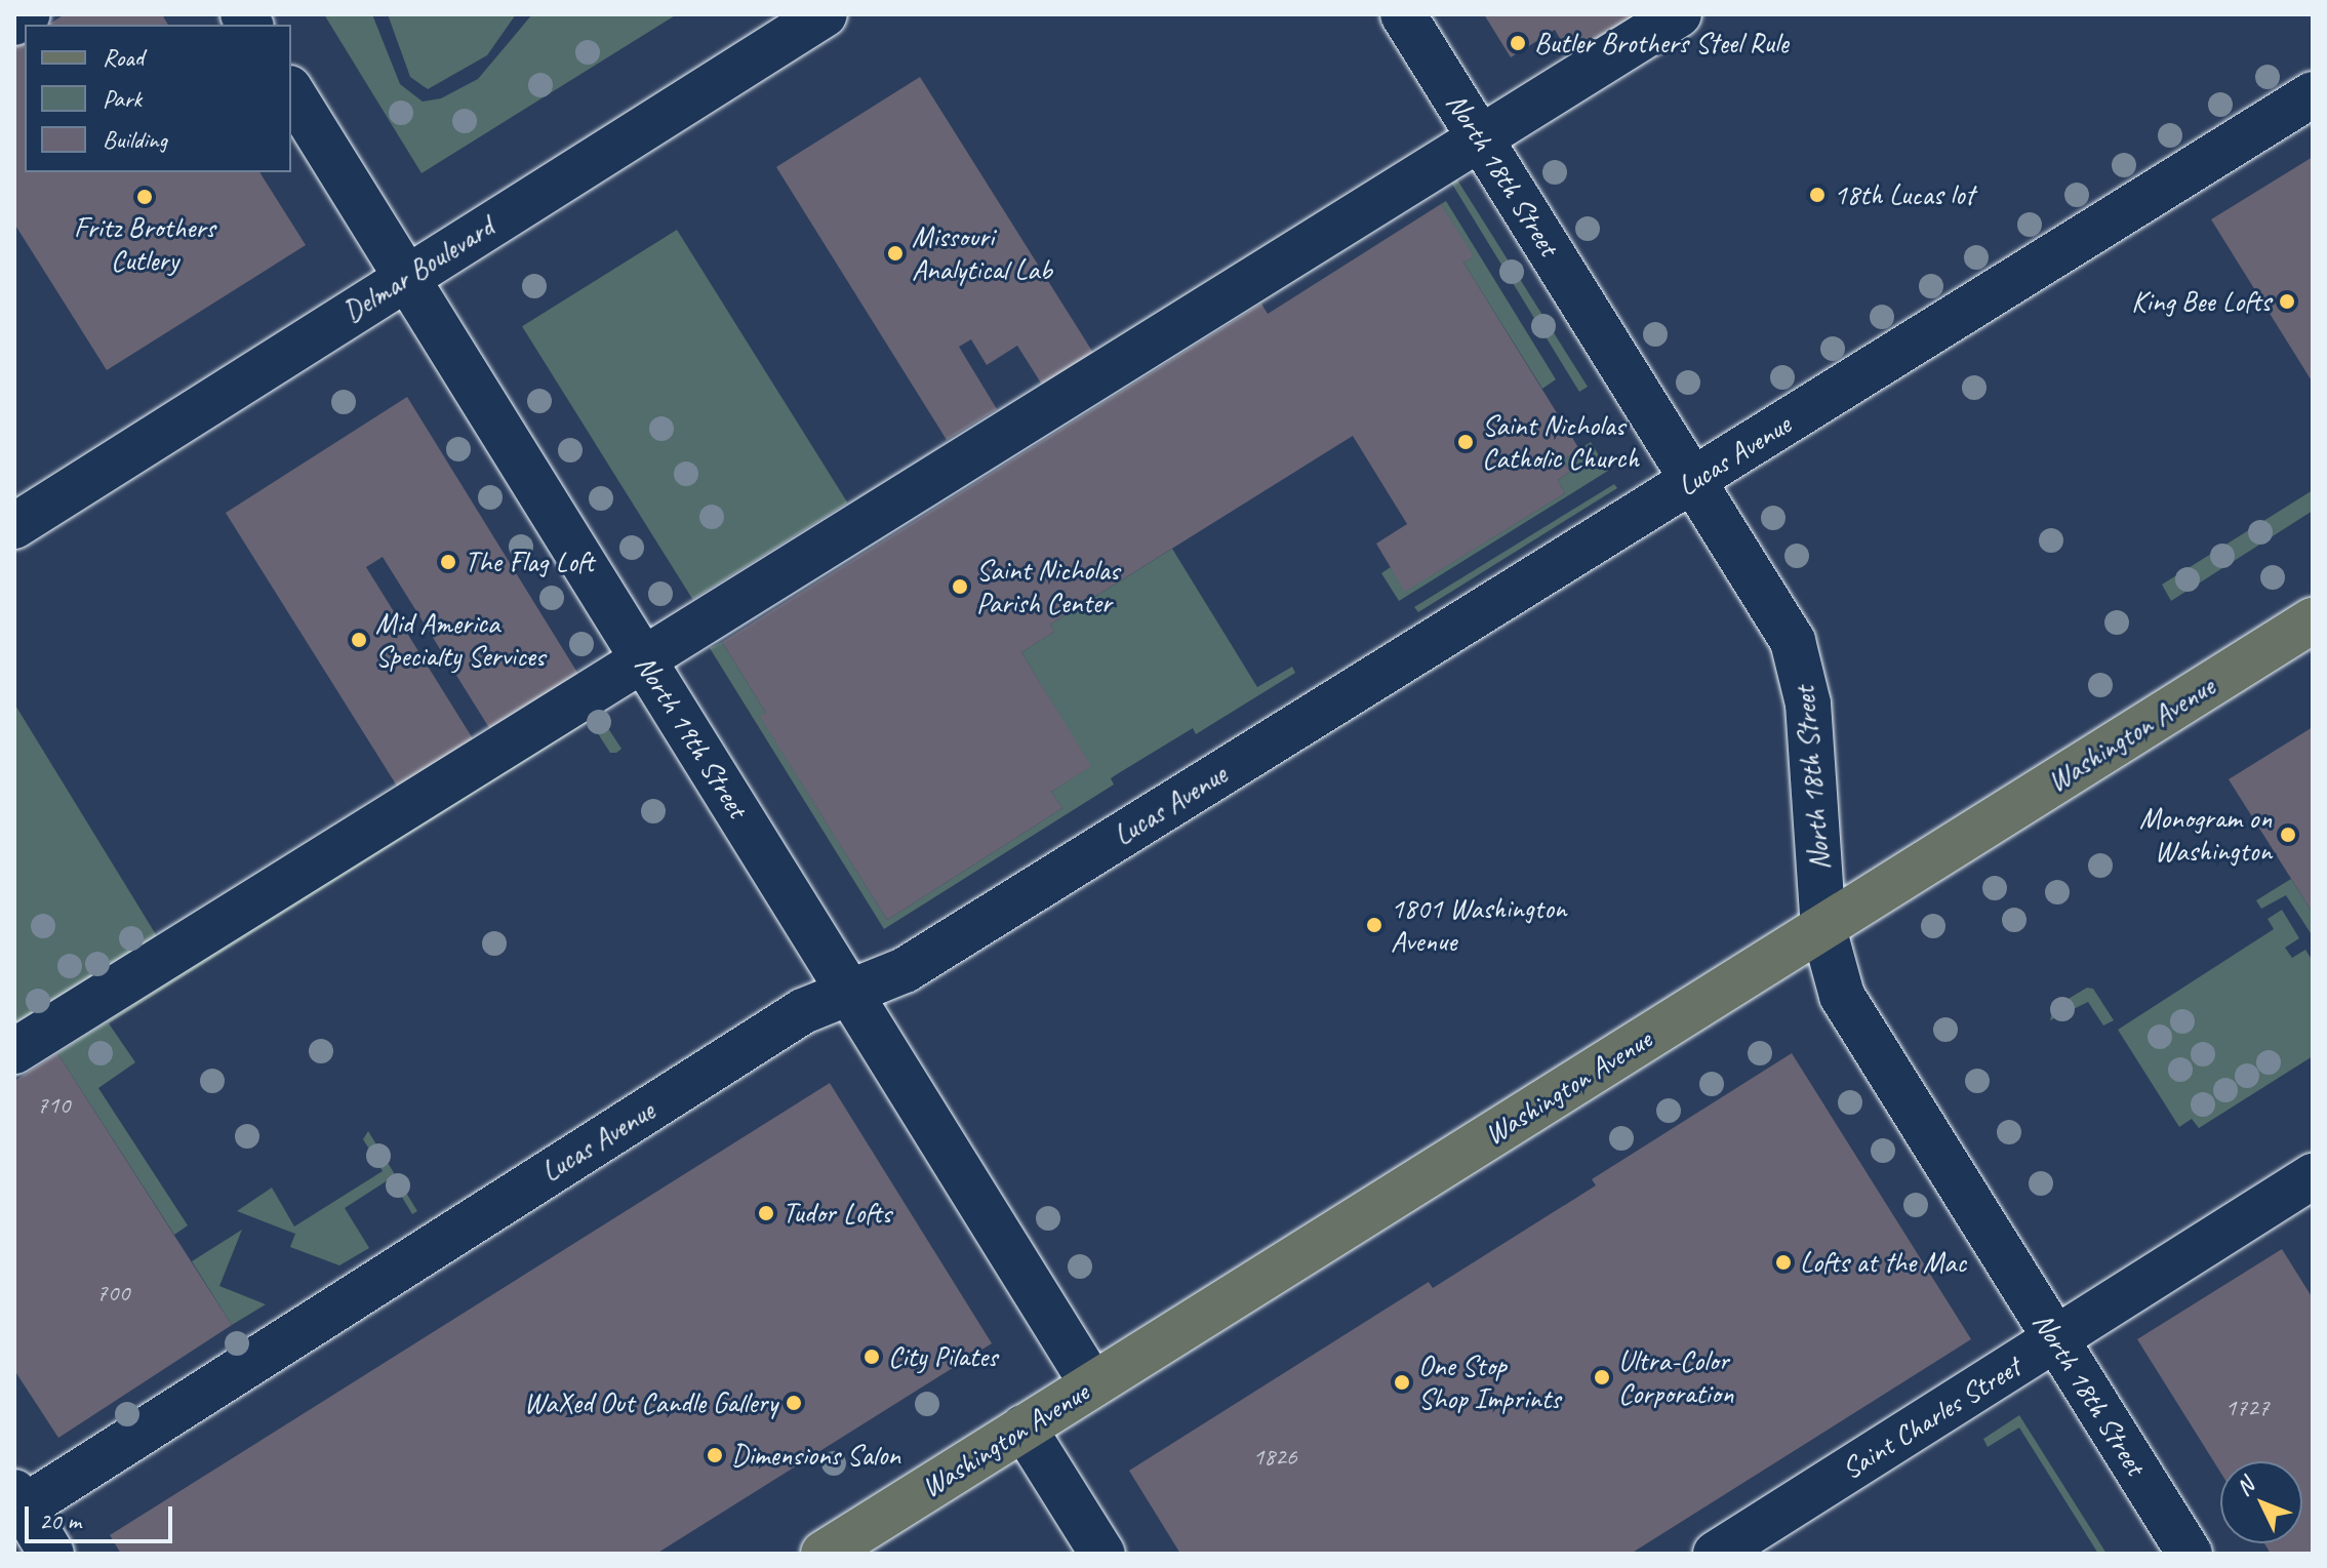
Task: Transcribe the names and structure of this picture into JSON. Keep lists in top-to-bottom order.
{
  "streets": {
    "main road": ["Washington Avenue"],
    "street": [
      "North 18th Street",
      "Delmar Boulevard",
      "Lucas Avenue",
      "North 19th Street",
      "Saint Charles Street"
    ]
  },
  "crossings": [
    ["North 18th Street", "Lucas Avenue"],
    ["North 18th Street", "Washington Avenue"],
    ["North 18th Street", "Saint Charles Street"],
    ["Delmar Boulevard", "North 19th Street"],
    ["Lucas Avenue", "North 19th Street"],
    ["Washington Avenue", "North 19th Street"]
  ],
  "places": [
    "Butler Brothers Steel Rule",
    "18th Lucas lot",
    "Fritz Brothers Cutlery",
    "Missouri Analytical Lab",
    "King Bee Lofts",
    "Saint Nicholas Catholic Church",
    "The Flag Loft",
    "Saint Nicholas Parish Center",
    "Mid America Specialty Services",
    "Monogram on Washington",
    "1801 Washington Avenue",
    "Tudor Lofts",
    "Lofts at the Mac",
    "City Pilates",
    "Ultra-Color Corporation",
    "One Stop Shop Imprints",
    "WaXed Out Candle Gallery",
    "Dimensions Salon"
  ],
  "house_numbers": [
    "710",
    "700",
    "1727",
    "1826"
  ],
  "legend": ["Road", "Park", "Building"],
  "scale_bar": "20 m",
  "north": "top left"
}
